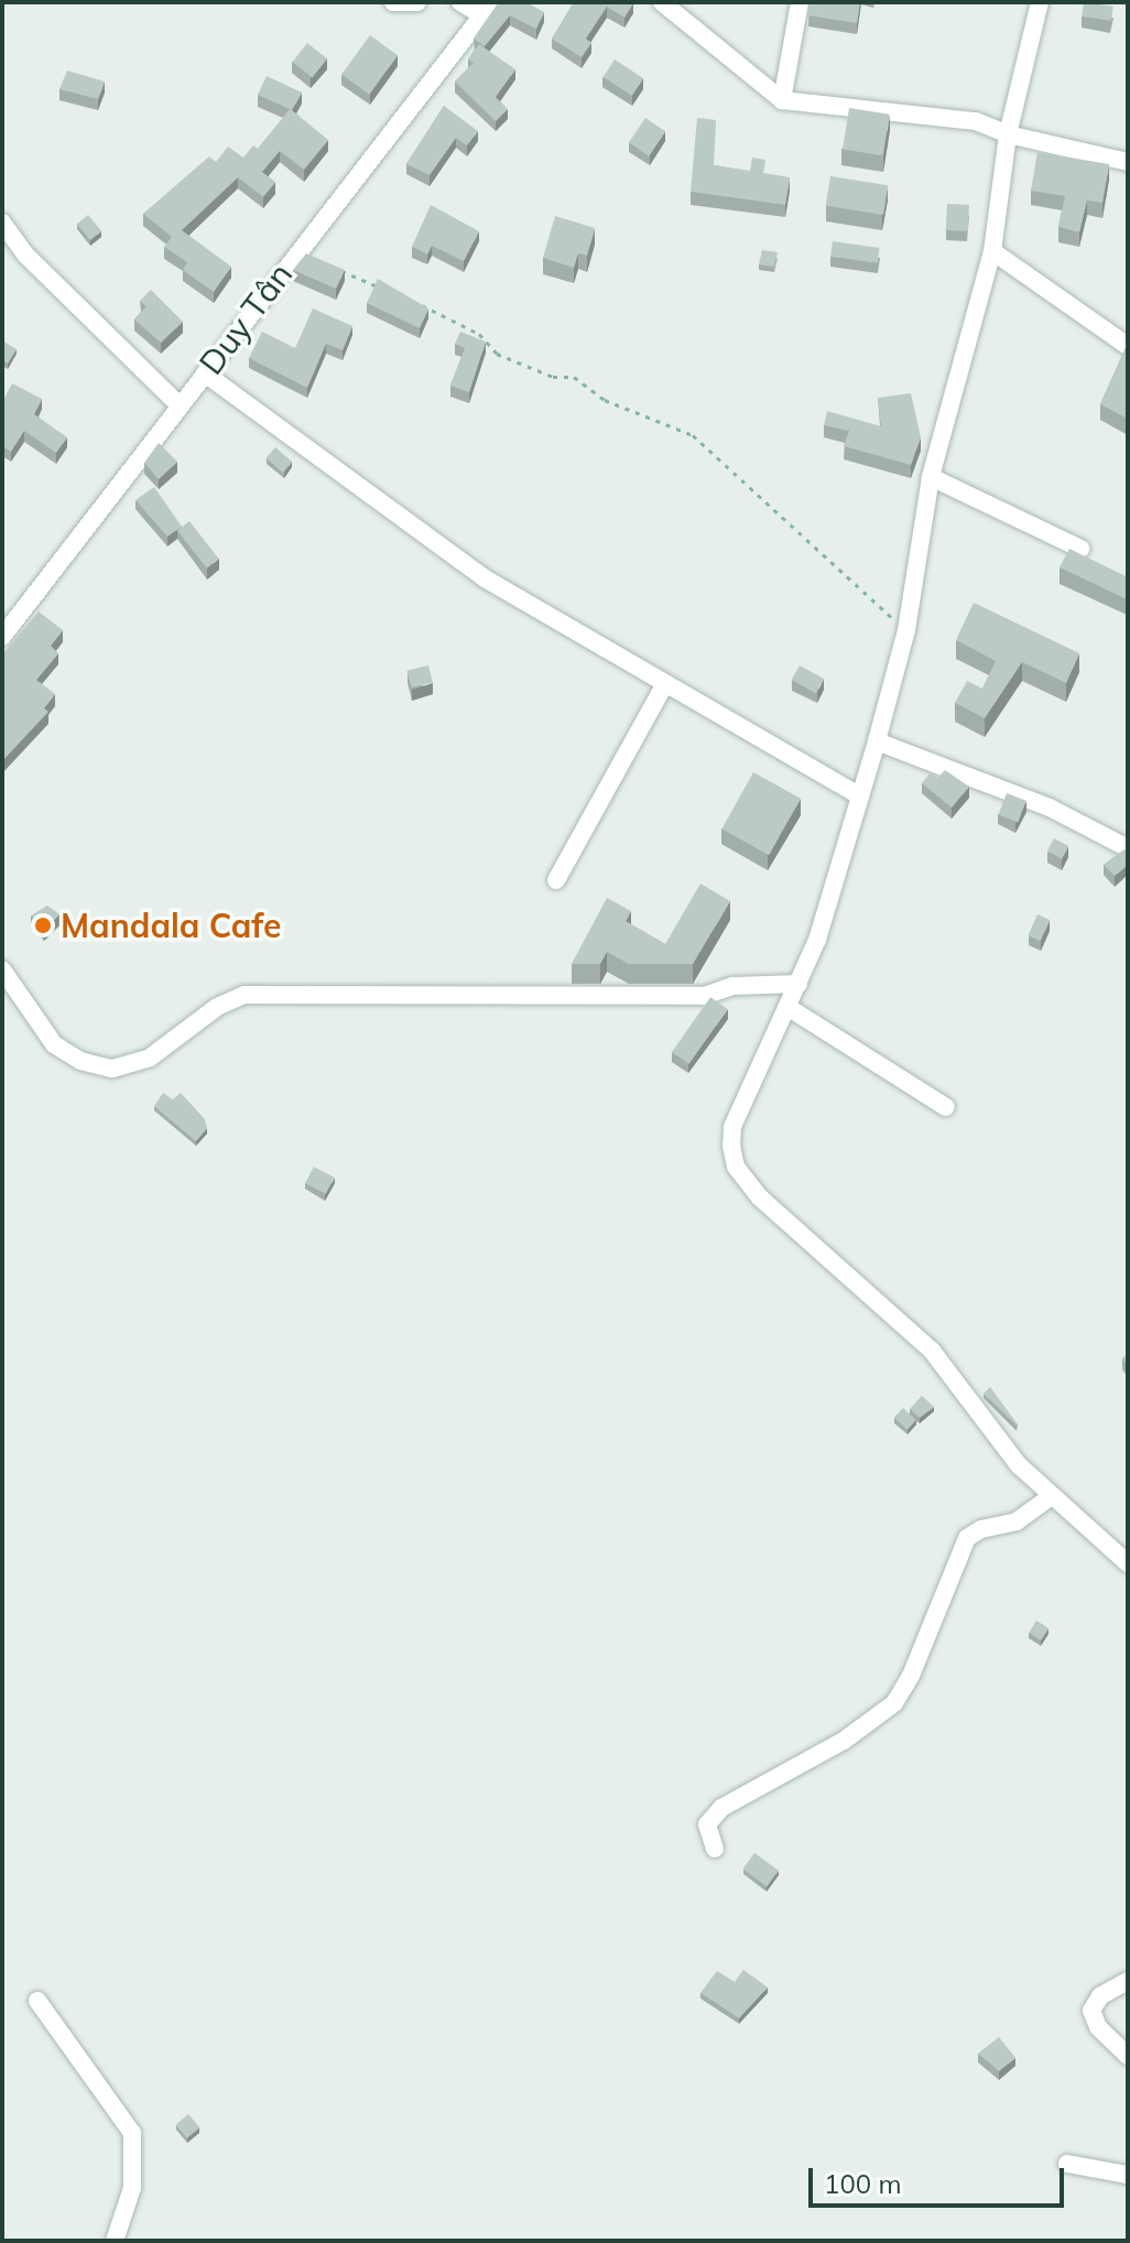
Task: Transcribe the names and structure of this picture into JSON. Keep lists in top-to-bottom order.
{
  "streets": {
    "street": ["Duy Tân"]
  },
  "places": ["Mandala Cafe"],
  "scale_bar": "100 m"
}
